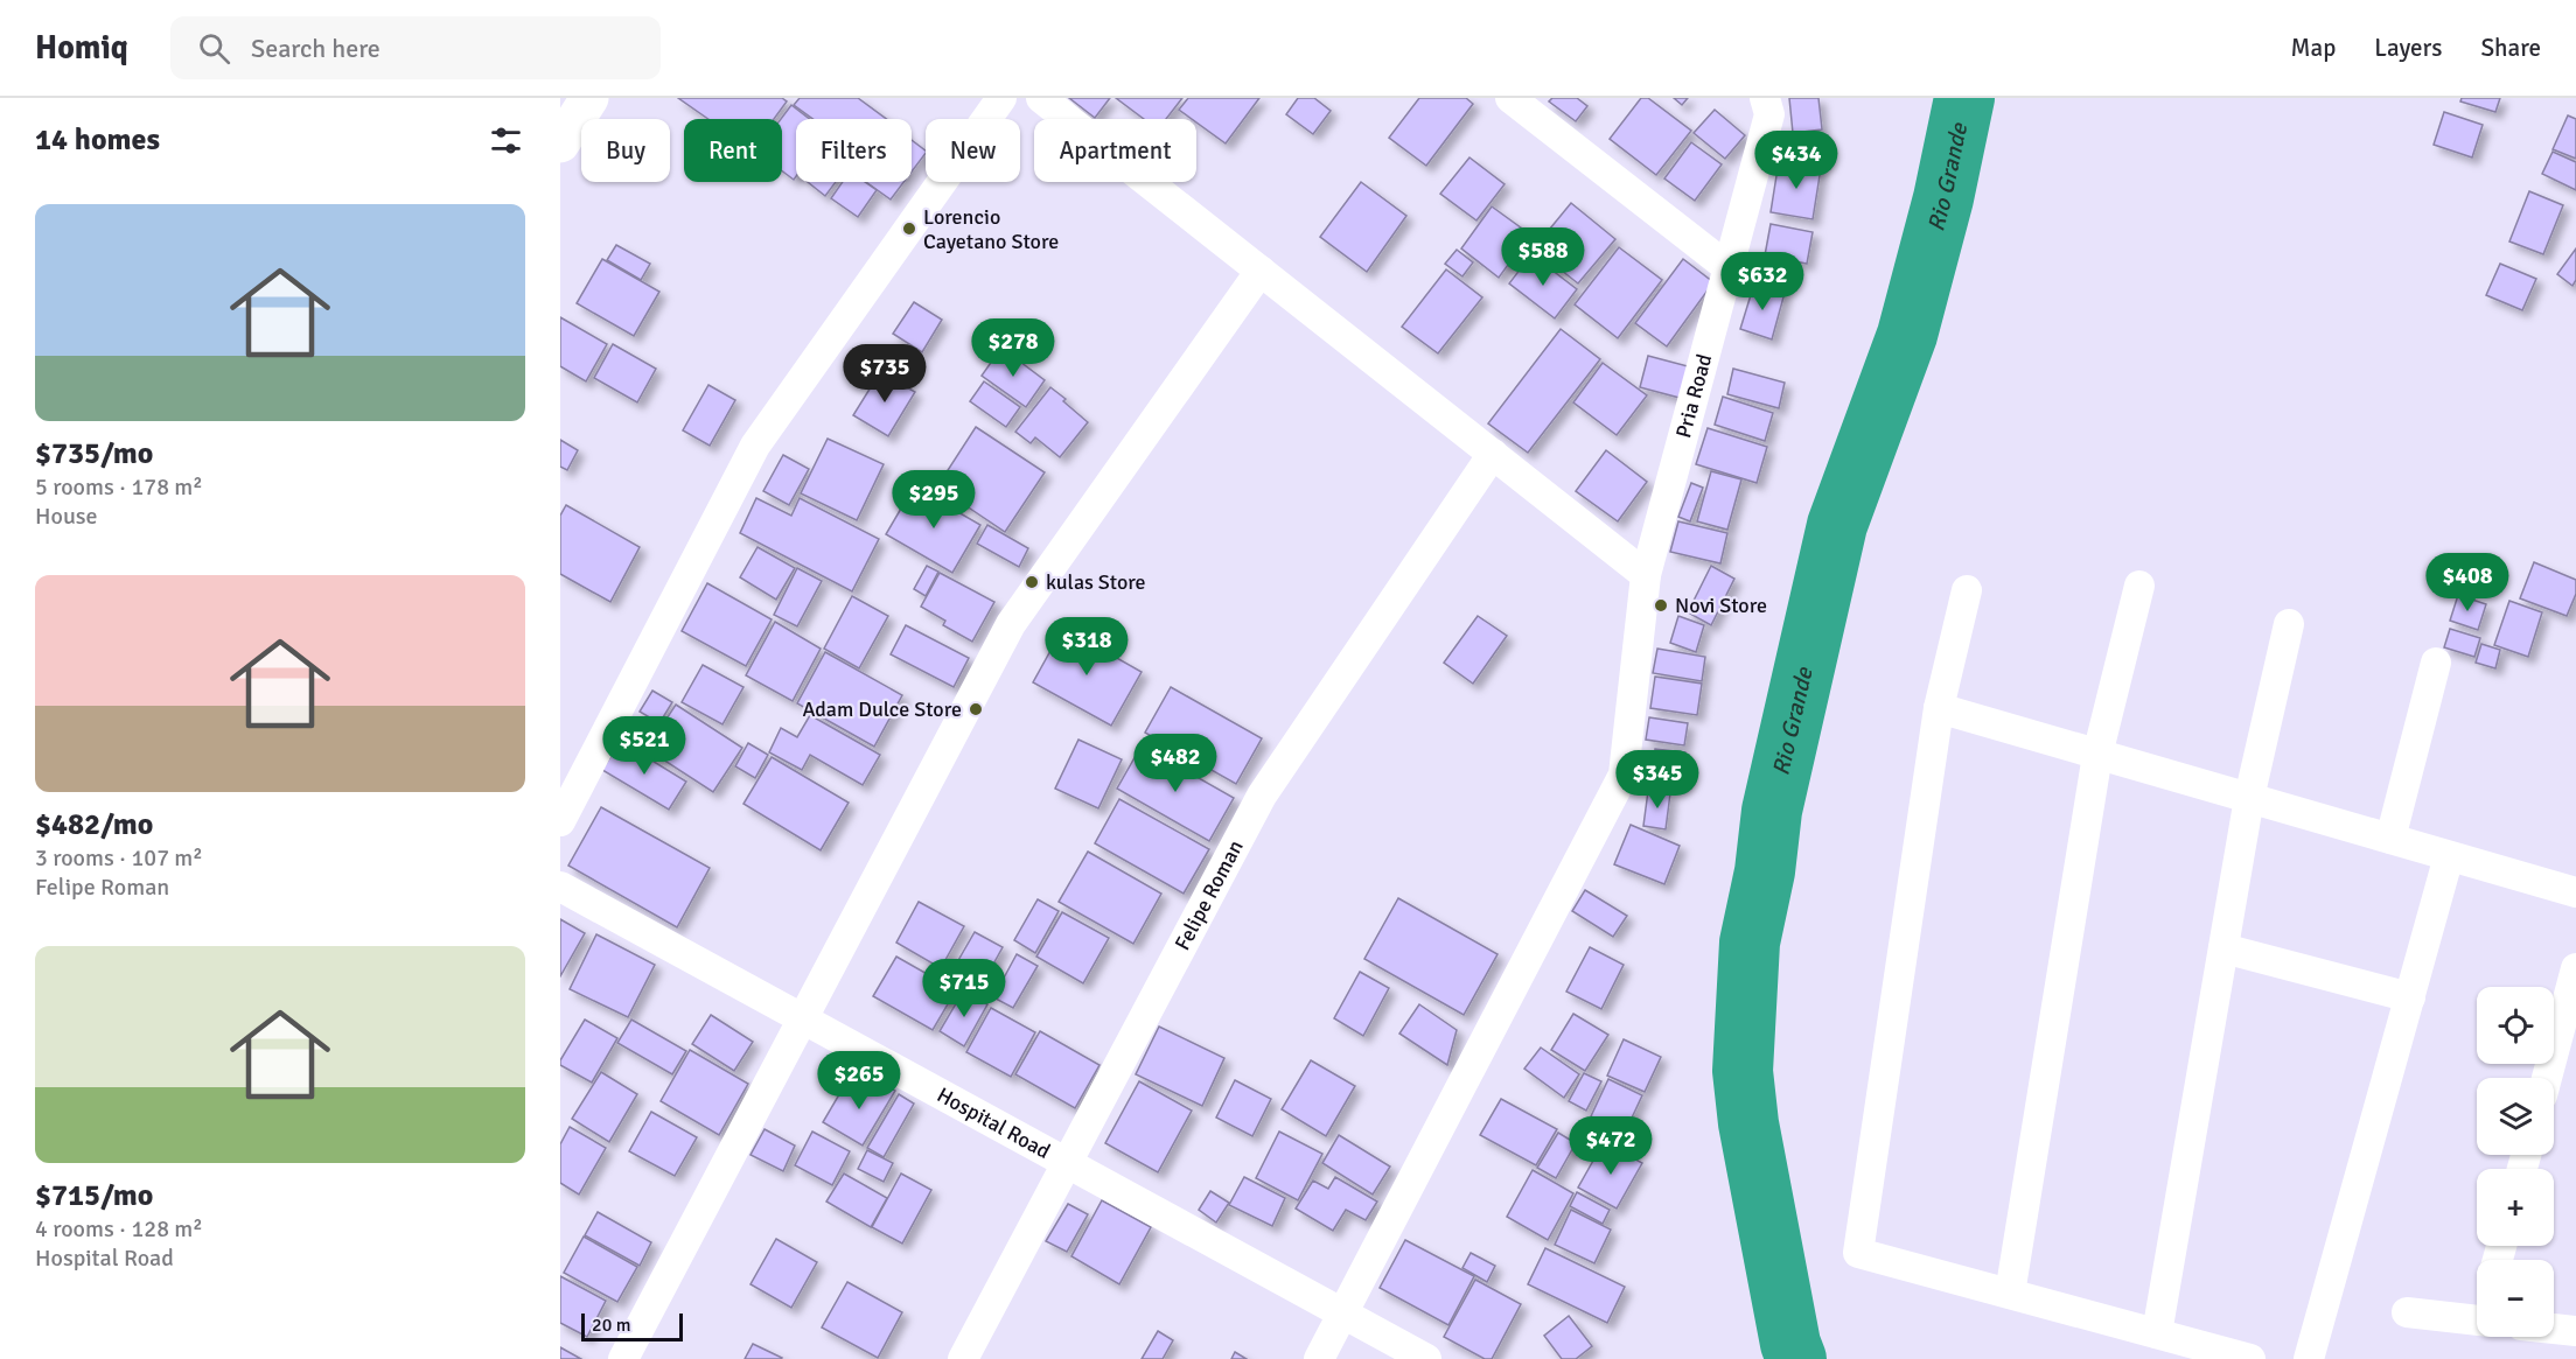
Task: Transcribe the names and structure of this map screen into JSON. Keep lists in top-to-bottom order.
{
  "streets": {
    "street": ["Pria Road", "Felipe Roman", "Hospital Road"]
  },
  "crossings": [
    ["Pria Road", "Hospital Road"],
    ["Felipe Roman", "Hospital Road"]
  ],
  "water": ["Rio Grande"],
  "places": [
    "Lorencio Cayetano Store",
    "kulas Store",
    "Novi Store",
    "Adam Dulce Store"
  ],
  "scale_bar": "20 m",
  "page": {
    "header": "Homiq",
    "search": "Search here",
    "nav": ["Map", "Layers", "Share"],
    "heading": "14 homes",
    "chip": [
      "Buy",
      "Rent",
      "Filters",
      "New",
      "Apartment"
    ],
    "price": [
      "$434",
      "$588",
      "$632",
      "$278",
      "$735",
      "$295",
      "$408",
      "$318",
      "$521",
      "$482",
      "$345",
      "$715",
      "$265",
      "$472"
    ],
    "list": [
      {
        "name": "$735/mo",
        "note": "5 rooms · 178 m² · House"
      },
      {
        "name": "$482/mo",
        "note": "3 rooms · 107 m² · Felipe Roman"
      },
      {
        "name": "$715/mo",
        "note": "4 rooms · 128 m² · Hospital Road"
      }
    ],
    "map_buttons": ["+", "−"],
    "scale": "20 m"
  }
}
